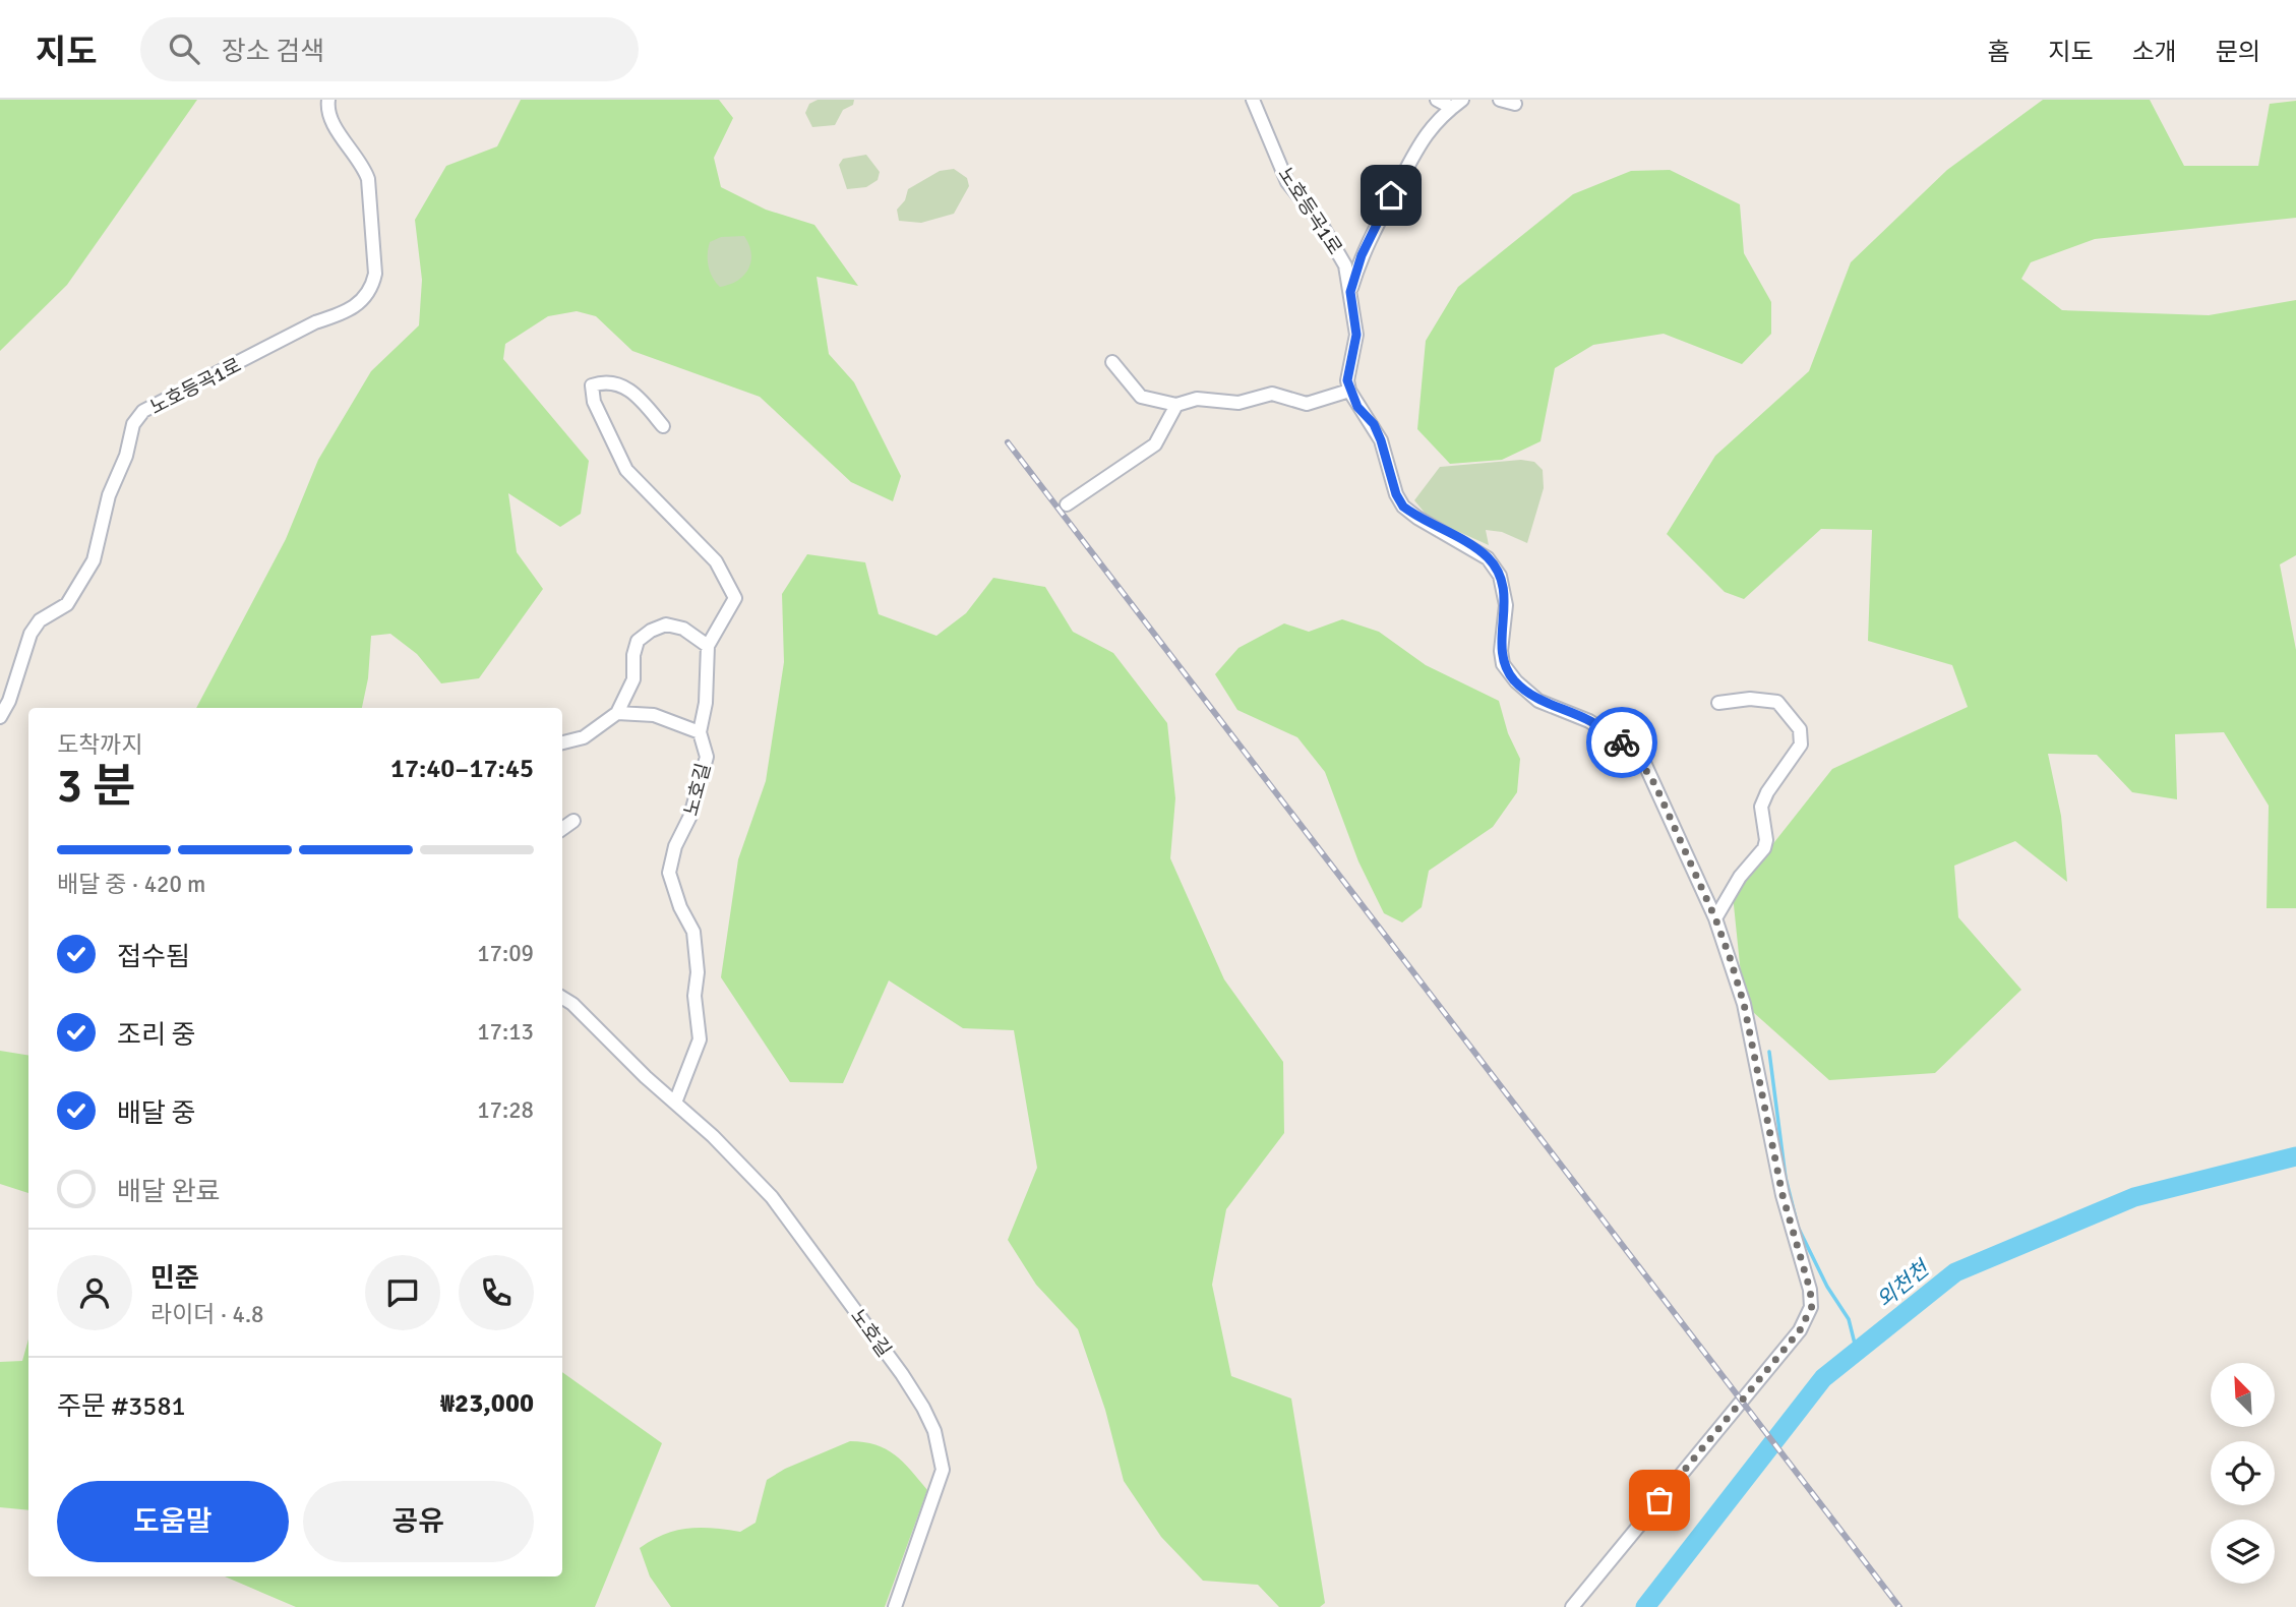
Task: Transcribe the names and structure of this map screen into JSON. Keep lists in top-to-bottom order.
{
  "streets": {
    "street": ["노호등곡1로", "노호길"]
  },
  "water": ["외천천"],
  "north": "top left",
  "page": {
    "header": "지도",
    "search": "장소 검색",
    "nav": [
      "홈",
      "지도",
      "소개",
      "문의"
    ],
    "heading": ["3 분", "도착까지", "17:40–17:45"],
    "panel": [
      "민준",
      "라이더 · 4.8",
      "주문 #3581",
      "₩23,000"
    ],
    "bar": "배달 중 · 420 m",
    "list": [
      ["접수됨", "17:09"],
      ["조리 중", "17:13"],
      ["배달 중", "17:28"],
      "배달 완료"
    ],
    "buttons": ["도움말", "공유"]
  }
}
